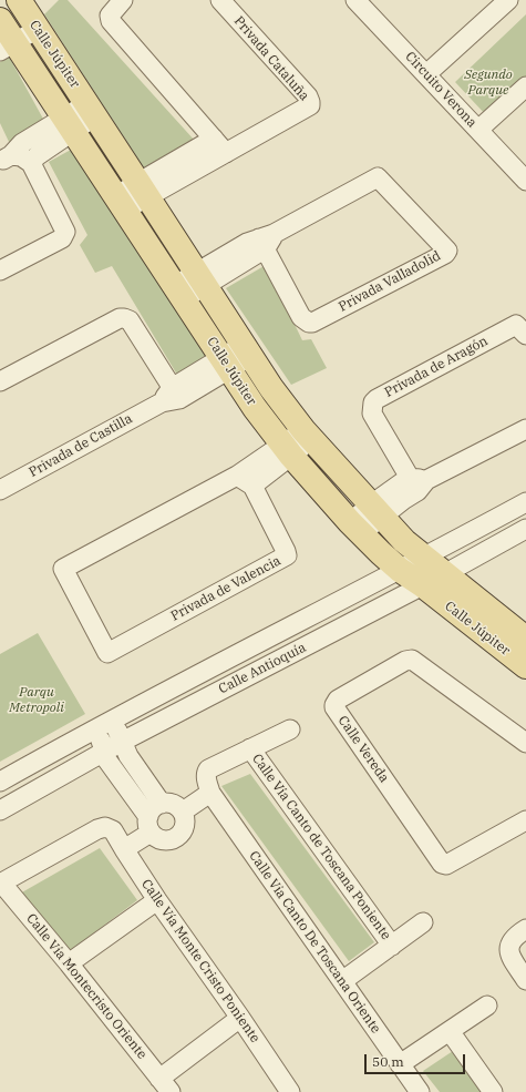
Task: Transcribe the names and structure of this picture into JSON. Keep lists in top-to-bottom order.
{
  "streets": {
    "main road": ["Calle Júpiter"],
    "street": [
      "Privada Cataluña",
      "Circuito Verona",
      "Privada Valladolid",
      "Privada de Aragón",
      "Privada de Castilla",
      "Privada de Valencia",
      "Calle Antioquía",
      "Calle Vereda",
      "Calle Vía Canto de Toscana Poniente",
      "Calle Vía Canto De Toscana Oriente",
      "Calle Vía Monte Cristo Poniente",
      "Calle Vía Montecristo Oriente"
    ]
  },
  "crossings": [
    ["Calle Júpiter", "Privada Cataluña"],
    ["Calle Júpiter", "Privada Valladolid"],
    ["Calle Júpiter", "Privada de Castilla"],
    ["Calle Júpiter", "Calle Antioquía"],
    ["Calle Vía Monte Cristo Poniente", "Calle Vía Montecristo Oriente"]
  ],
  "parks": ["Segundo Parque", "Parqu Metropoli"],
  "scale_bar": "50 m"
}
